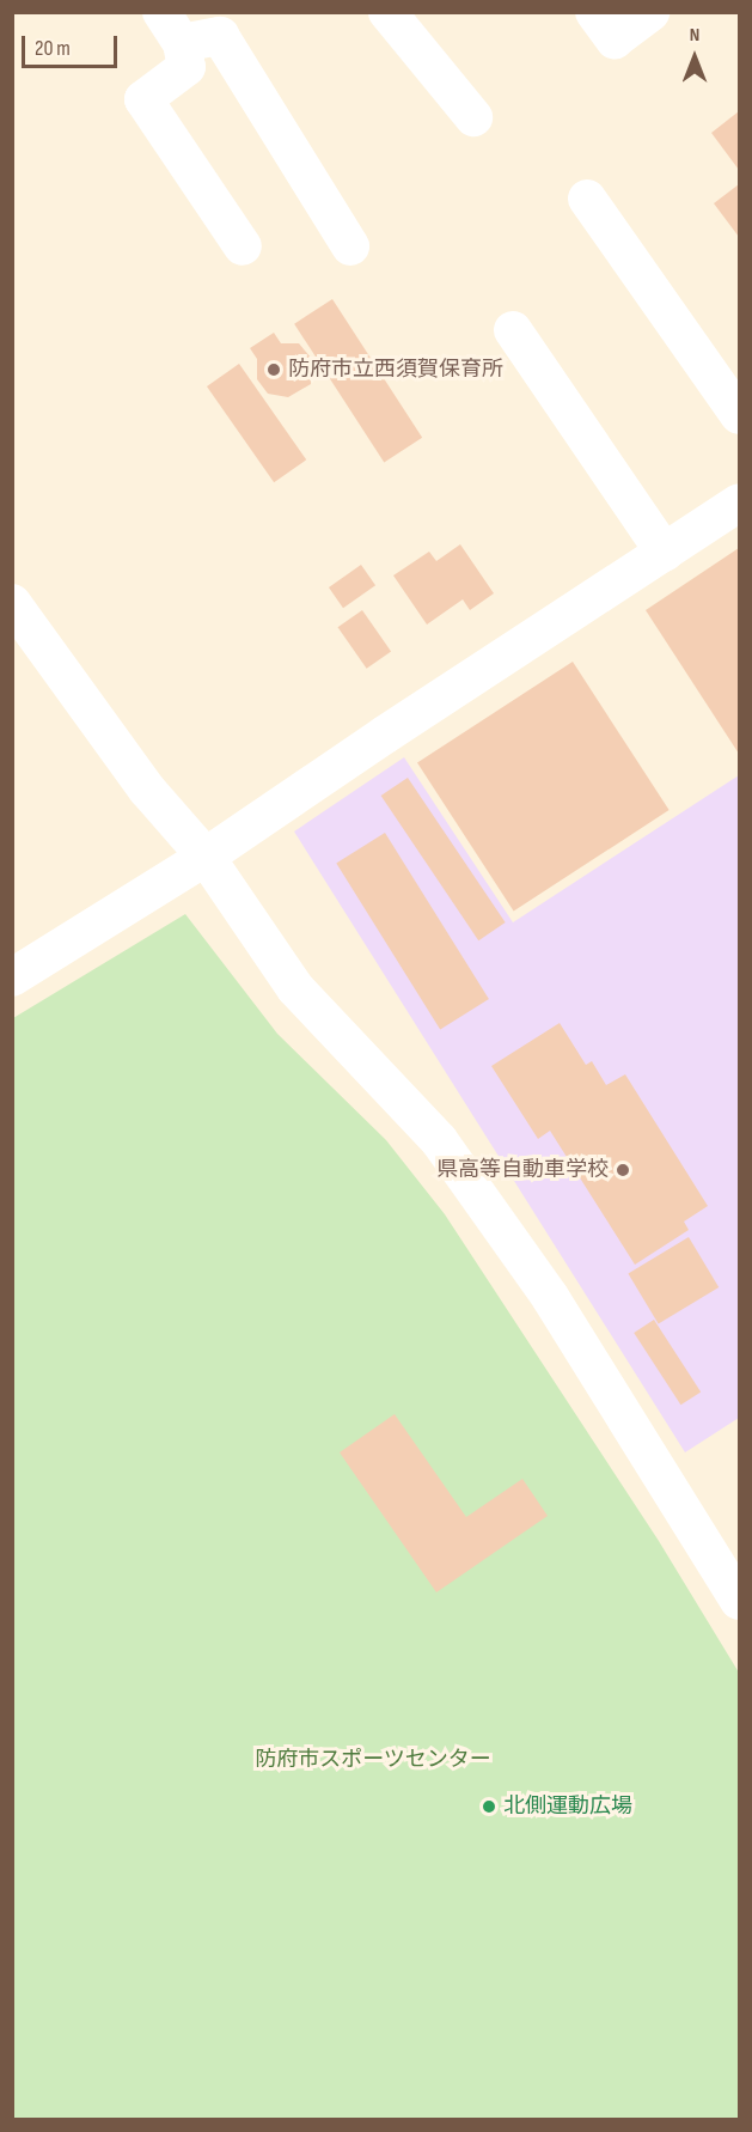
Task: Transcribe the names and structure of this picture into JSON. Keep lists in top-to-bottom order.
{
  "parks": ["防府市スポーツセンター"],
  "places": ["防府市立西須賀保育所", "県高等自動車学校", "北側運動広場"],
  "scale_bar": "20 m",
  "north": "top"
}
